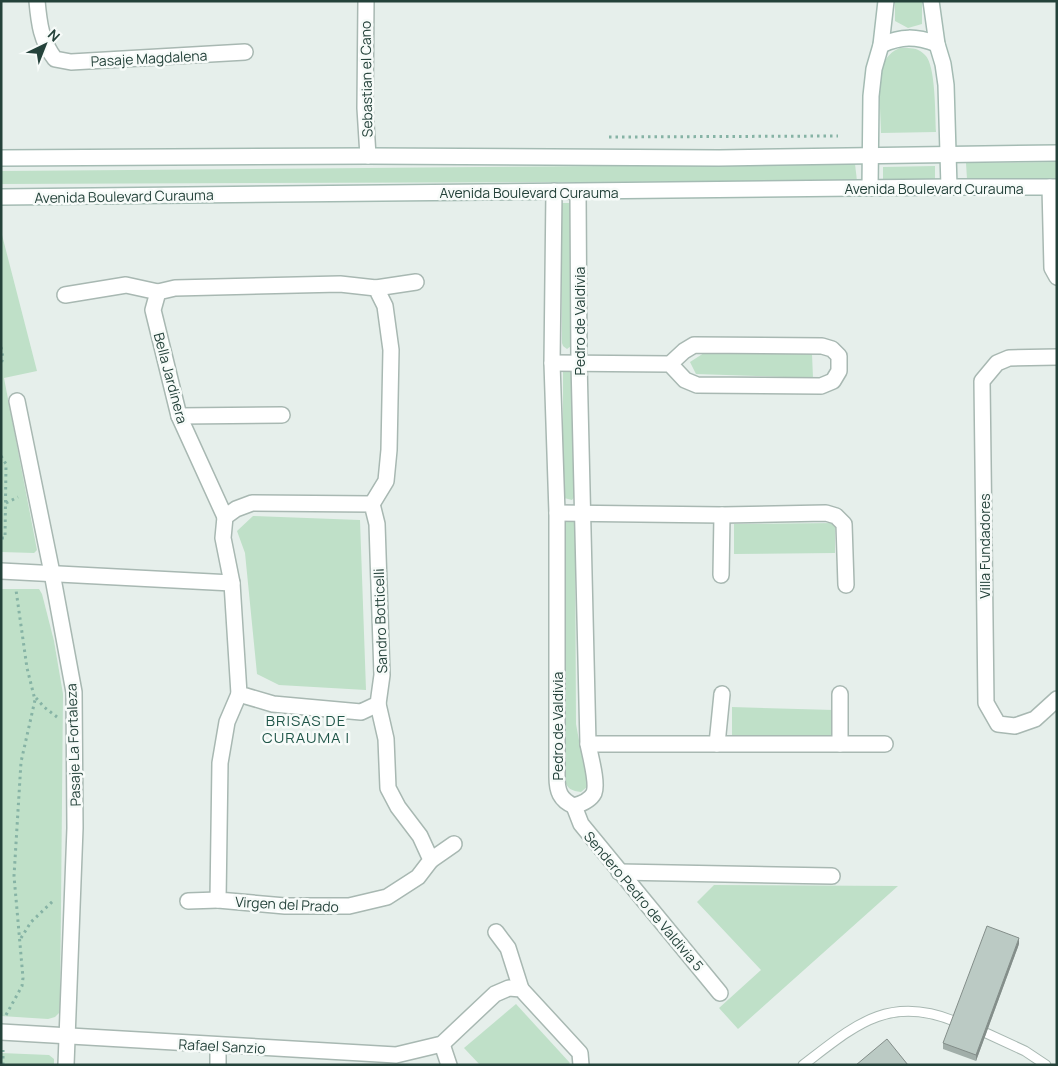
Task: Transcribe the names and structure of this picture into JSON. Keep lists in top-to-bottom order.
{
  "streets": {
    "street": [
      "Pasaje Magdalena",
      "Sebastian el Cano",
      "Avenida Boulevard Curauma",
      "Pedro de Valdivia",
      "Bella Jardinera",
      "Villa Fundadores",
      "Sandro Botticelli",
      "Pasaje La Fortaleza",
      "Sendero Pedro de Valdivia 5",
      "Virgen del Prado",
      "Rafael Sanzio"
    ]
  },
  "crossings": [
    ["Avenida Boulevard Curauma", "Pedro de Valdivia"],
    ["Pedro de Valdivia", "Sendero Pedro de Valdivia 5"],
    ["Pasaje La Fortaleza", "Rafael Sanzio"]
  ],
  "districts": ["BRISAS DE CURAUMA I"],
  "north": "top right"
}
